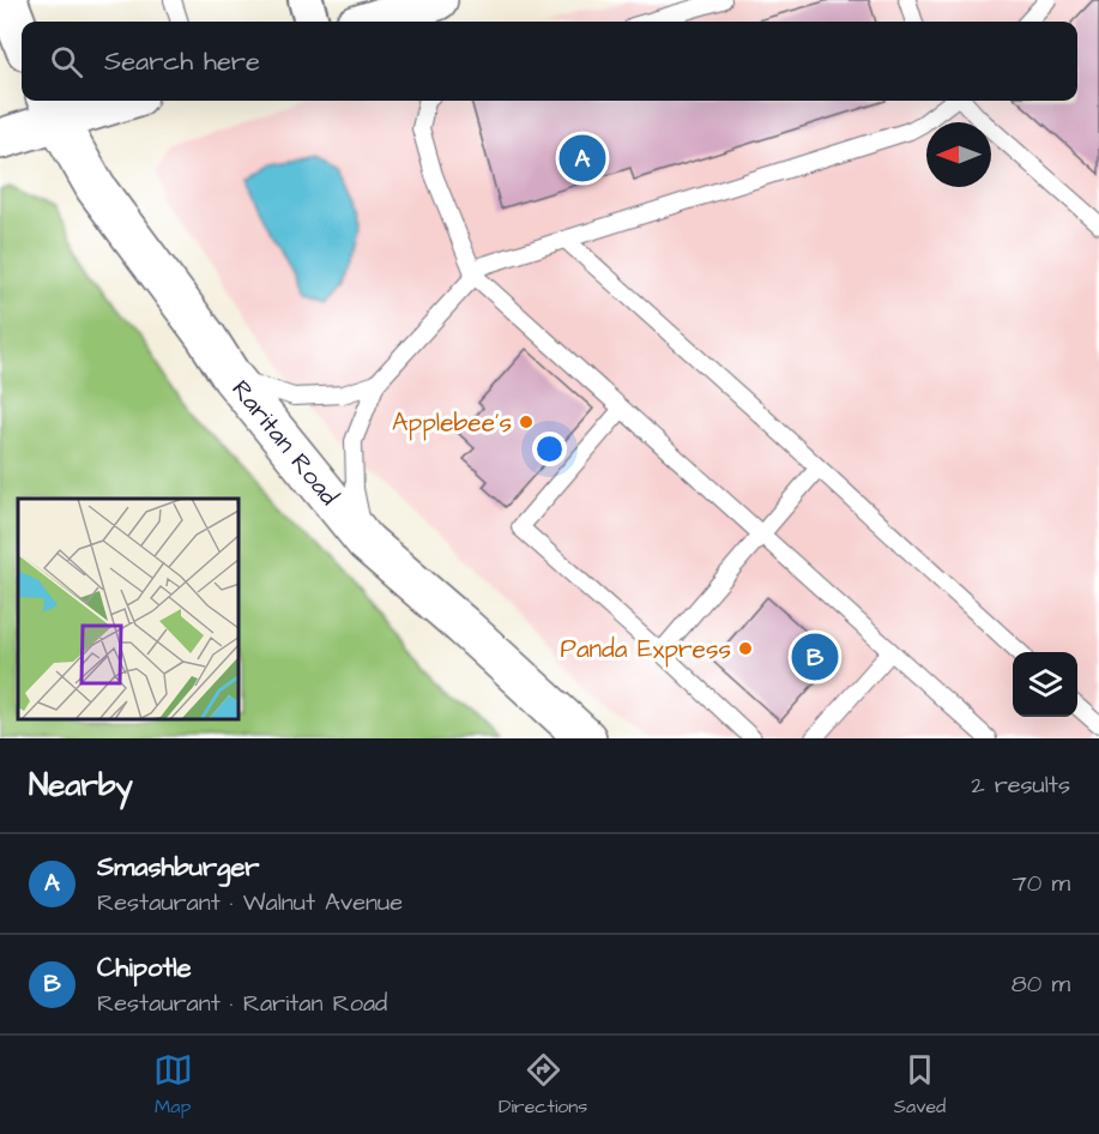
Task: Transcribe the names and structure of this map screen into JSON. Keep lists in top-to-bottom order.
{
  "streets": {
    "main road": ["Raritan Road"]
  },
  "places": ["Applebee's", "Panda Express"],
  "north": "left",
  "page": {
    "search": "Search here",
    "pins": ["A", "B"],
    "heading": ["Nearby", "2 results"],
    "list": [
      {
        "mark": "A",
        "name": "Smashburger",
        "note": "Restaurant · Walnut Avenue",
        "value": "70 m"
      },
      {
        "mark": "B",
        "name": "Chipotle",
        "note": "Restaurant · Raritan Road",
        "value": "80 m"
      }
    ],
    "nav": ["Map", "Directions", "Saved"]
  }
}
